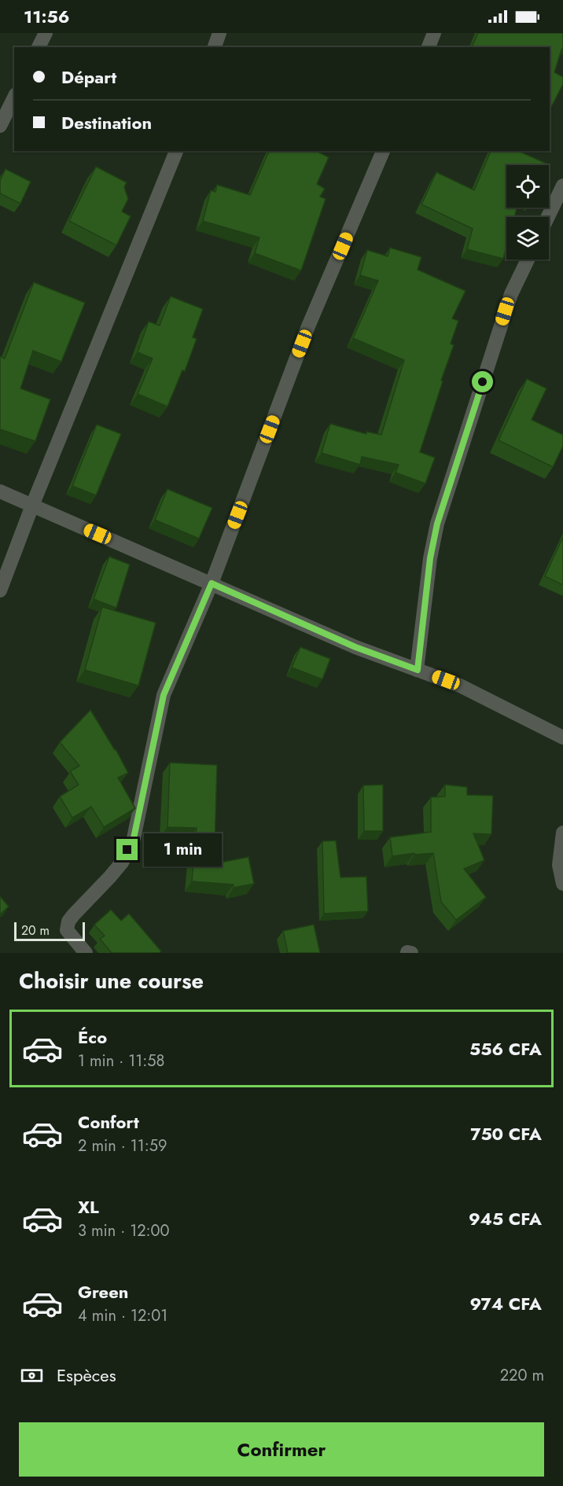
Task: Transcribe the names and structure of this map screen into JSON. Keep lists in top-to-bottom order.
{
  "scale_bar": "20 m",
  "page": {
    "status": "11:56",
    "banner": ["Départ", "Destination"],
    "bubble": "1 min",
    "scale": "20 m",
    "heading": "Choisir une course",
    "list": [
      {
        "name": "Éco",
        "note": "1 min · 11:58",
        "value": "556 CFA"
      },
      {
        "name": "Confort",
        "note": "2 min · 11:59",
        "value": "750 CFA"
      },
      {
        "name": "XL",
        "note": "3 min · 12:00",
        "value": "945 CFA"
      },
      {
        "name": "Green",
        "note": "4 min · 12:01",
        "value": "974 CFA"
      }
    ],
    "pay": ["Espèces", "220 m"],
    "buttons": "Confirmer"
  }
}
